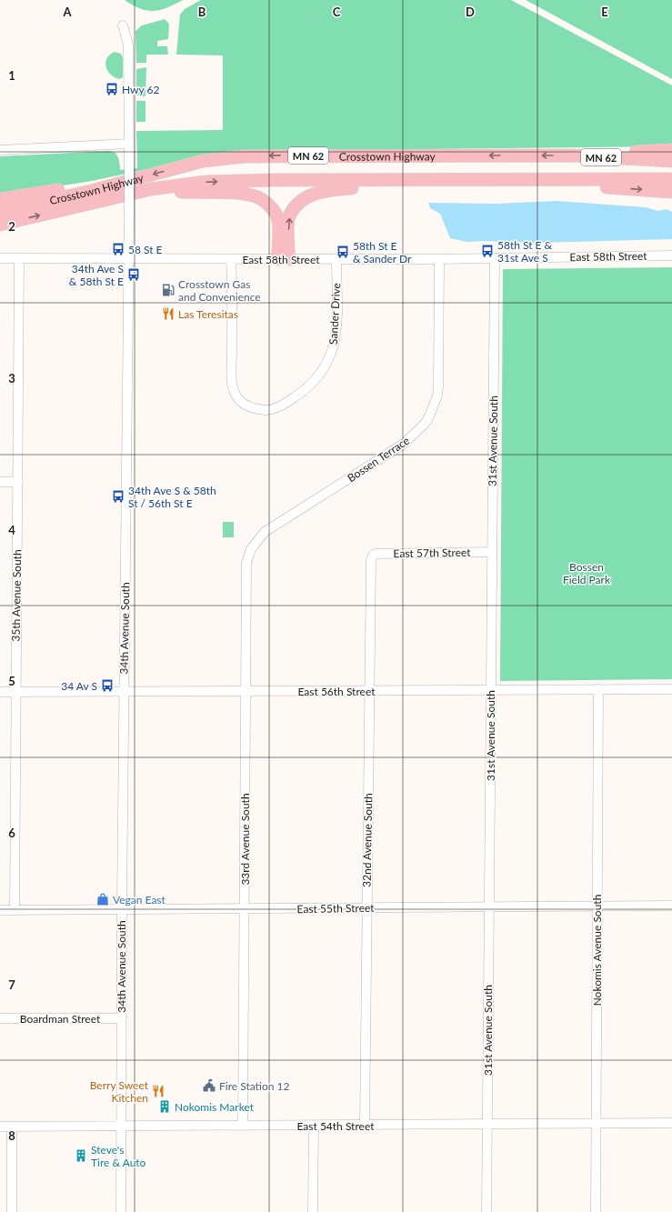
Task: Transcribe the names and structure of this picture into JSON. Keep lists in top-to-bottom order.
{
  "streets": {
    "highway": ["MN 62", "Crosstown Highway"],
    "street": [
      "East 58th Street",
      "Sander Drive",
      "31st Avenue South",
      "Bossen Terrace",
      "East 57th Street",
      "35th Avenue South",
      "34th Avenue South",
      "East 56th Street",
      "33rd Avenue South",
      "32nd Avenue South",
      "East 55th Street",
      "Nokomis Avenue South",
      "Boardman Street",
      "East 54th Street"
    ]
  },
  "crossings": [
    ["East 58th Street", "Sander Drive"],
    ["East 58th Street", "31st Avenue South"],
    ["East 58th Street", "Bossen Terrace"],
    ["East 58th Street", "35th Avenue South"],
    ["East 58th Street", "34th Avenue South"],
    ["31st Avenue South", "East 57th Street"],
    ["31st Avenue South", "East 56th Street"],
    ["31st Avenue South", "East 55th Street"],
    ["31st Avenue South", "East 54th Street"],
    ["Bossen Terrace", "33rd Avenue South"],
    ["East 57th Street", "32nd Avenue South"],
    ["35th Avenue South", "East 56th Street"],
    ["35th Avenue South", "East 55th Street"],
    ["34th Avenue South", "East 56th Street"],
    ["34th Avenue South", "East 55th Street"],
    ["34th Avenue South", "Boardman Street"],
    ["34th Avenue South", "East 54th Street"],
    ["East 56th Street", "33rd Avenue South"],
    ["East 56th Street", "32nd Avenue South"],
    ["East 56th Street", "Nokomis Avenue South"],
    ["33rd Avenue South", "East 55th Street"],
    ["33rd Avenue South", "East 54th Street"],
    ["32nd Avenue South", "East 55th Street"],
    ["32nd Avenue South", "East 54th Street"],
    ["East 55th Street", "Nokomis Avenue South"],
    ["Nokomis Avenue South", "East 54th Street"]
  ],
  "parks": ["Bossen Field Park"],
  "places": {
    "bus stop": [
      "Hwy 62",
      "58 St E",
      "58th St E & 31st Ave S",
      "58th St E & Sander Dr",
      "34th Ave S & 58th St E",
      "34th Ave S & 58th St / 56th St E",
      "34 Av S"
    ],
    "fuel station": ["Crosstown Gas and Convenience"],
    "restaurant": ["Las Teresitas", "Berry Sweet Kitchen"],
    "shop": ["Vegan East"],
    "public building": ["Fire Station 12"],
    "building": ["Nokomis Market", "Steve's Tire & Auto"]
  },
  "grid": {
    "columns": [
      "A",
      "B",
      "C",
      "D",
      "E"
    ],
    "rows": [
      "1",
      "2",
      "3",
      "4",
      "5",
      "6",
      "7",
      "8"
    ]
  }
}
